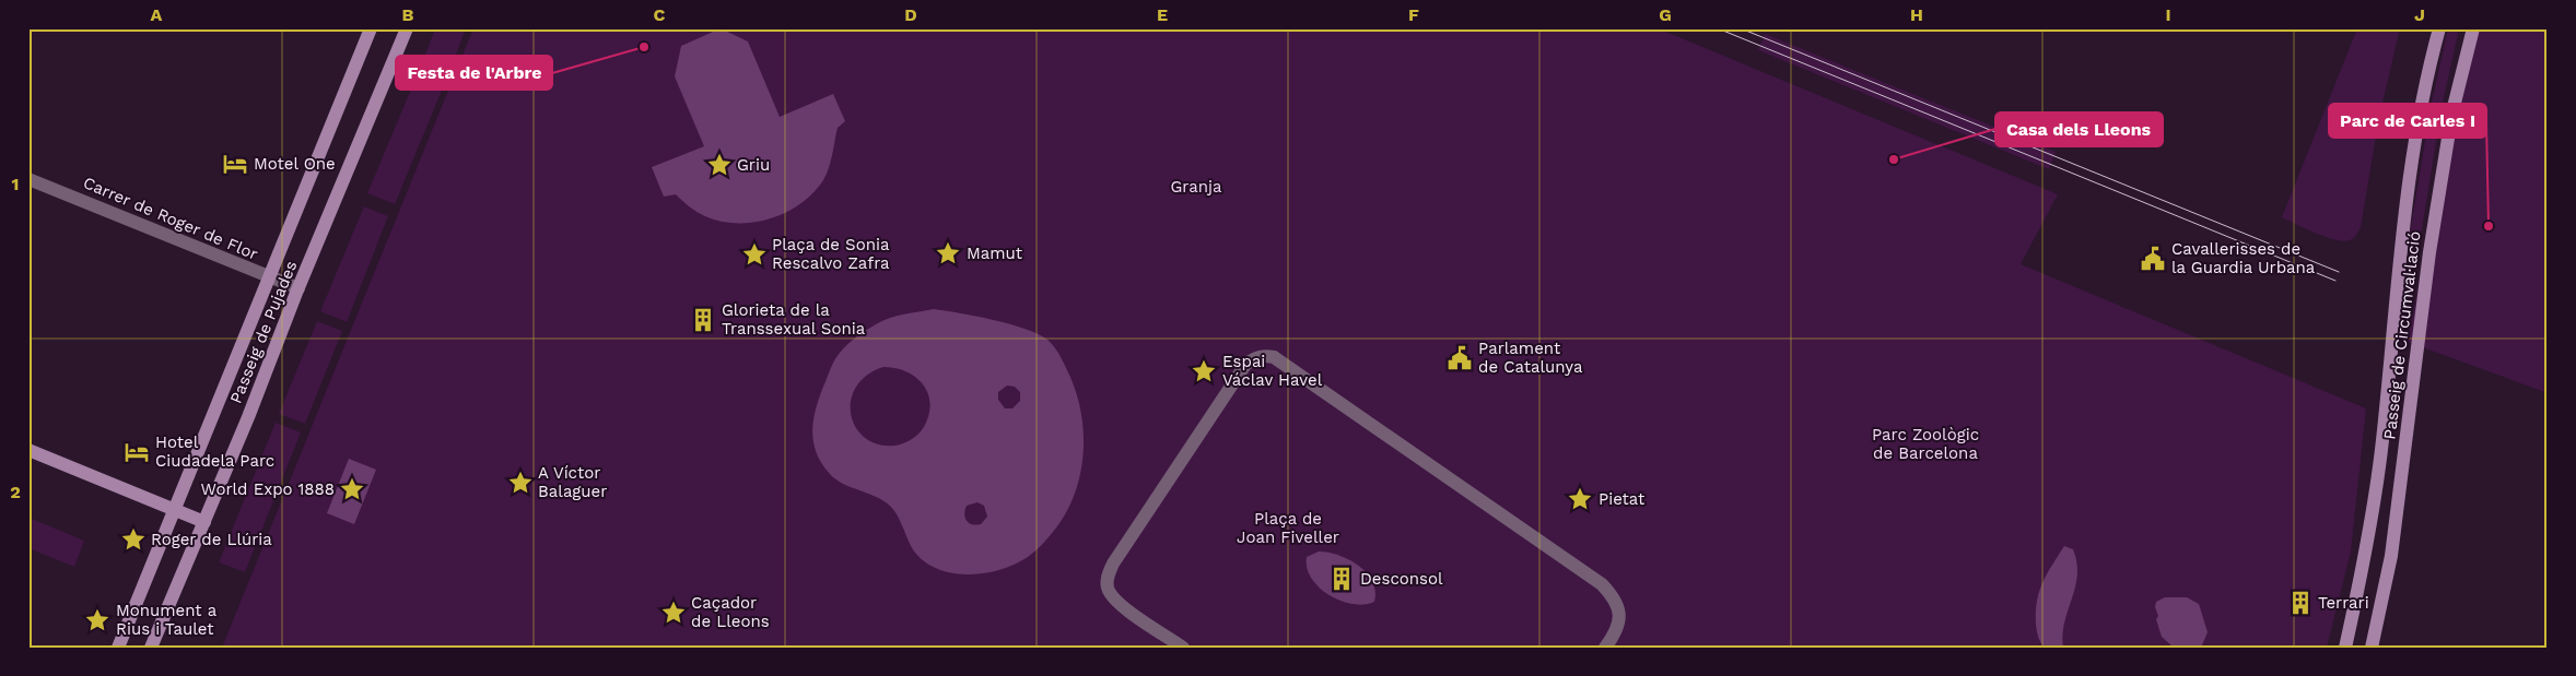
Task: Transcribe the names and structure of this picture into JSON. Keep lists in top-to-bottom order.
{
  "streets": {
    "street": ["Carrer de Roger de Flor", "Passeig de Pujades", "Passeig de Circumval·lació"]
  },
  "crossings": [
    ["Carrer de Roger de Flor", "Passeig de Pujades"]
  ],
  "parks": ["Granja", "Parc Zoològic de Barcelona", "Plaça de Joan Fiveller"],
  "places": {
    "other": ["Festa de l'Arbre", "Casa dels Lleons", "Parc de Carles I"],
    "hotel": ["Motel One", "Hotel Ciudadela Parc"],
    "place": [
      "Griu",
      "Mamut",
      "Plaça de Sonia Rescalvo Zafra",
      "Espai Václav Havel",
      "A Víctor Balaguer",
      "World Expo 1888",
      "Pietat",
      "Roger de Llúria",
      "Caçador de Lleons",
      "Monument a Rius i Taulet"
    ],
    "public building": ["Cavallerisses de la Guardia Urbana", "Parlament de Catalunya"],
    "building": ["Glorieta de la Transsexual Sonia", "Desconsol", "Terrari"]
  },
  "grid": {
    "columns": [
      "A",
      "B",
      "C",
      "D",
      "E",
      "F",
      "G",
      "H",
      "I",
      "J"
    ],
    "rows": ["1", "2"]
  }
}
